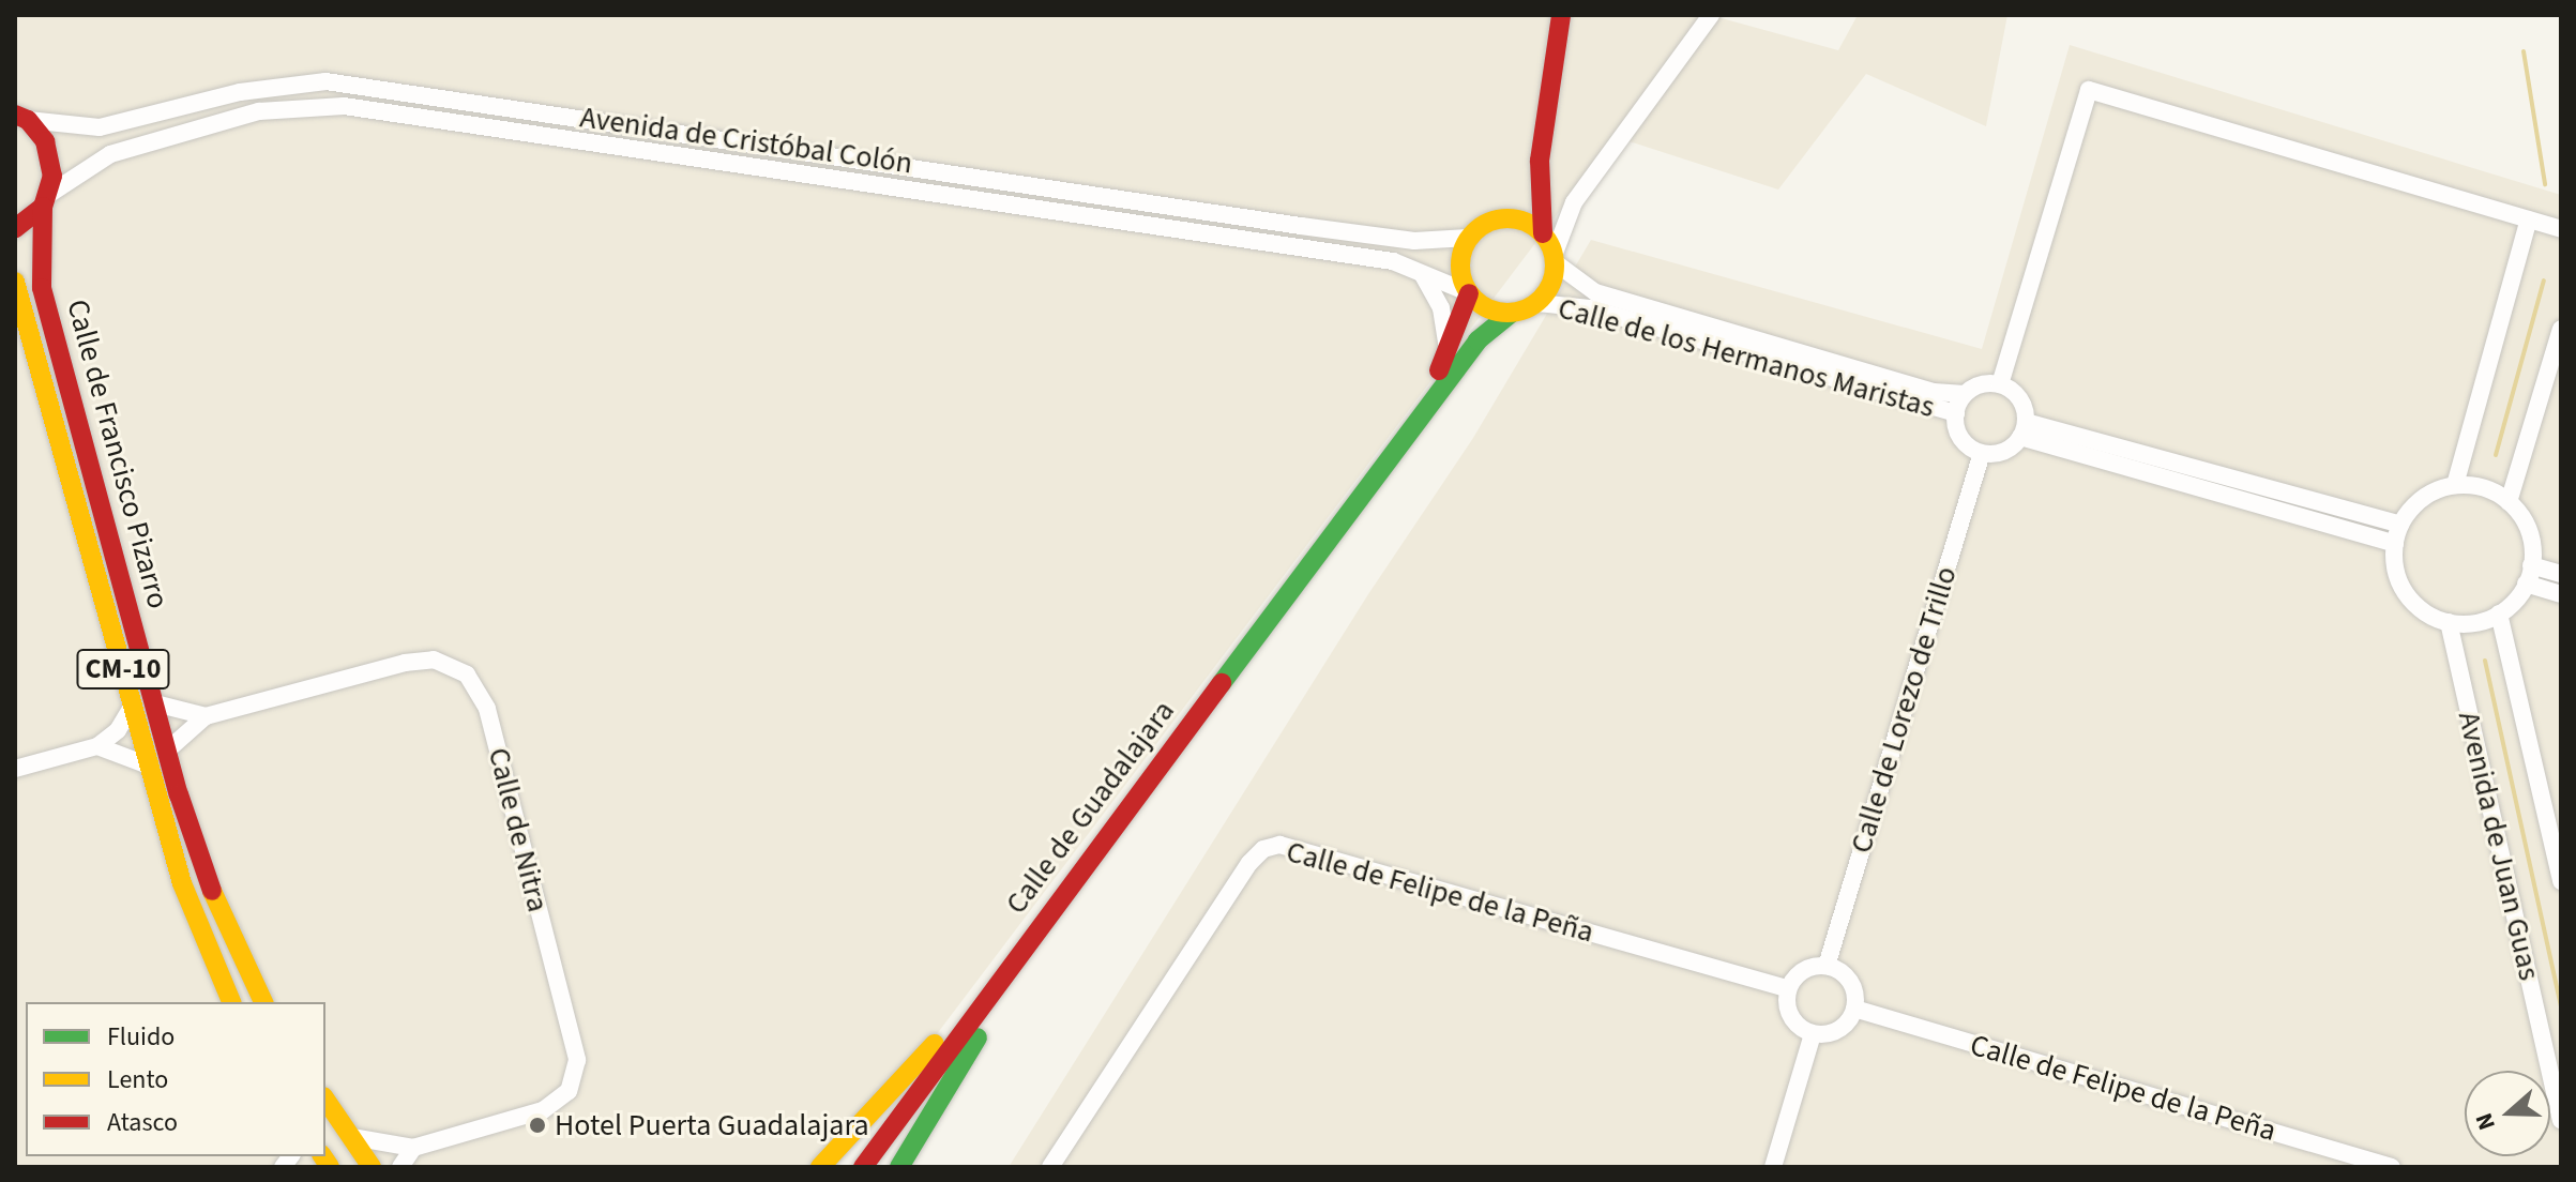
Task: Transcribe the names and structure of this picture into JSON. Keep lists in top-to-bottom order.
{
  "streets": {
    "main road": ["Calle de Francisco Pizarro", "CM-10", "Calle de Guadalajara"],
    "street": [
      "Avenida de Cristóbal Colón",
      "Calle de los Hermanos Maristas",
      "Calle de Lorezo de Trillo",
      "Calle de Nitra",
      "Avenida de Juan Guas",
      "Calle de Felipe de la Peña"
    ]
  },
  "crossings": [
    ["Avenida de Cristóbal Colón", "Calle de los Hermanos Maristas"],
    ["Avenida de Cristóbal Colón", "Calle de Francisco Pizarro"],
    ["Avenida de Cristóbal Colón", "CM-10"],
    ["Avenida de Cristóbal Colón", "Calle de Guadalajara"],
    ["Calle de los Hermanos Maristas", "Calle de Lorezo de Trillo"],
    ["Calle de los Hermanos Maristas", "Calle de Guadalajara"],
    ["Calle de Francisco Pizarro", "CM-10"],
    ["Calle de Francisco Pizarro", "Calle de Nitra"],
    ["Calle de Lorezo de Trillo", "Calle de Felipe de la Peña"]
  ],
  "places": ["Hotel Puerta Guadalajara"],
  "legend": ["Fluido", "Lento", "Atasco"],
  "north": "left"
}
